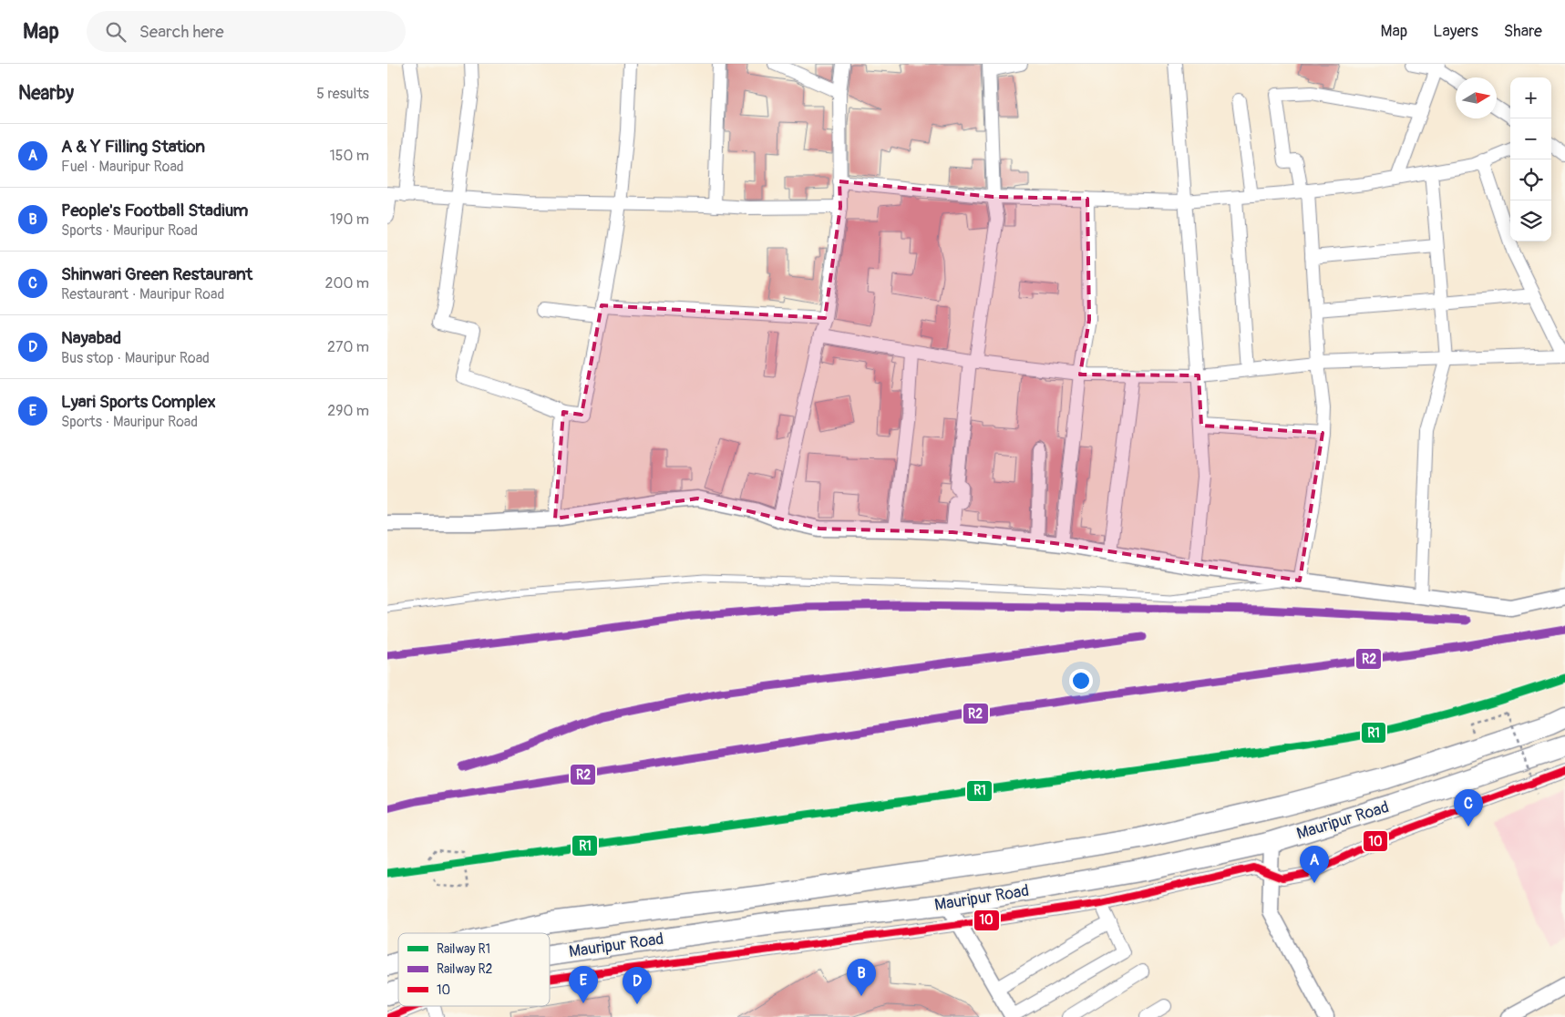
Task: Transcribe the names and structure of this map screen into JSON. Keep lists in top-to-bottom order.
{
  "streets": {
    "highway": ["Mauripur Road"]
  },
  "lines": ["rail line R2", "rail line R1", "transit line 10"],
  "legend": ["Railway R1", "Railway R2", "10"],
  "north": "right",
  "page": {
    "header": "Map",
    "search": "Search here",
    "nav": ["Map", "Layers", "Share"],
    "heading": ["Nearby", "5 results"],
    "map_buttons": ["+", "−"],
    "list": [
      {
        "mark": "A",
        "name": "A & Y Filling Station",
        "note": "Fuel · Mauripur Road",
        "value": "150 m"
      },
      {
        "mark": "B",
        "name": "People's Football Stadium",
        "note": "Sports · Mauripur Road",
        "value": "190 m"
      },
      {
        "mark": "C",
        "name": "Shinwari Green Restaurant",
        "note": "Restaurant · Mauripur Road",
        "value": "200 m"
      },
      {
        "mark": "D",
        "name": "Nayabad",
        "note": "Bus stop · Mauripur Road",
        "value": "270 m"
      },
      {
        "mark": "E",
        "name": "Lyari Sports Complex",
        "note": "Sports · Mauripur Road",
        "value": "290 m"
      }
    ],
    "pins": [
      "C",
      "A",
      "B",
      "E",
      "D"
    ]
  }
}
